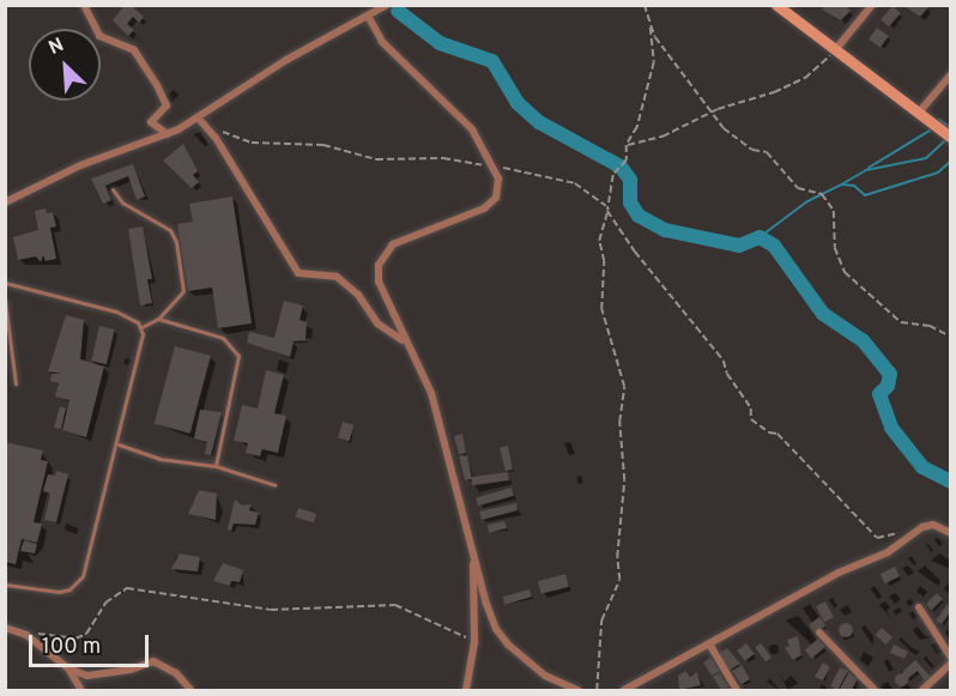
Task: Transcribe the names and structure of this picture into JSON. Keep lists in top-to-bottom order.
{
  "scale_bar": "100 m",
  "north": "top left"
}
